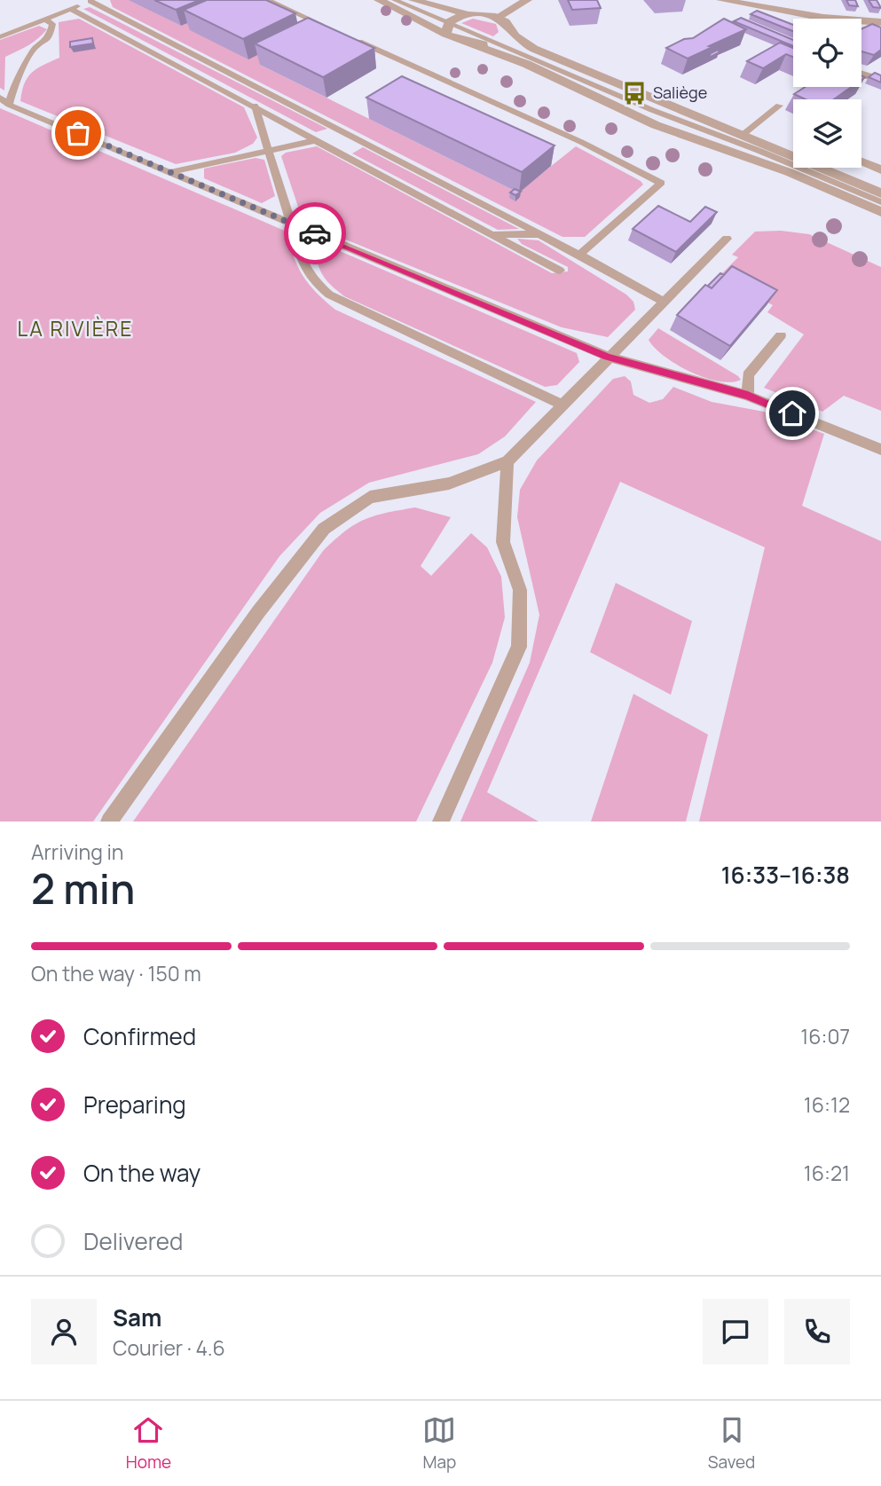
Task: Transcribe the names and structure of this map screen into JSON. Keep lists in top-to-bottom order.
{
  "districts": ["LA RIVIÈRE"],
  "places": {
    "bus stop": ["Saliège"]
  },
  "page": {
    "heading": ["2 min", "Arriving in", "16:33–16:38"],
    "panel": ["Sam", "Courier · 4.6"],
    "bar": "On the way · 150 m",
    "list": [
      ["Confirmed", "16:07"],
      ["Preparing", "16:12"],
      ["On the way", "16:21"],
      "Delivered"
    ],
    "tabs": ["Home", "Map", "Saved"]
  }
}
